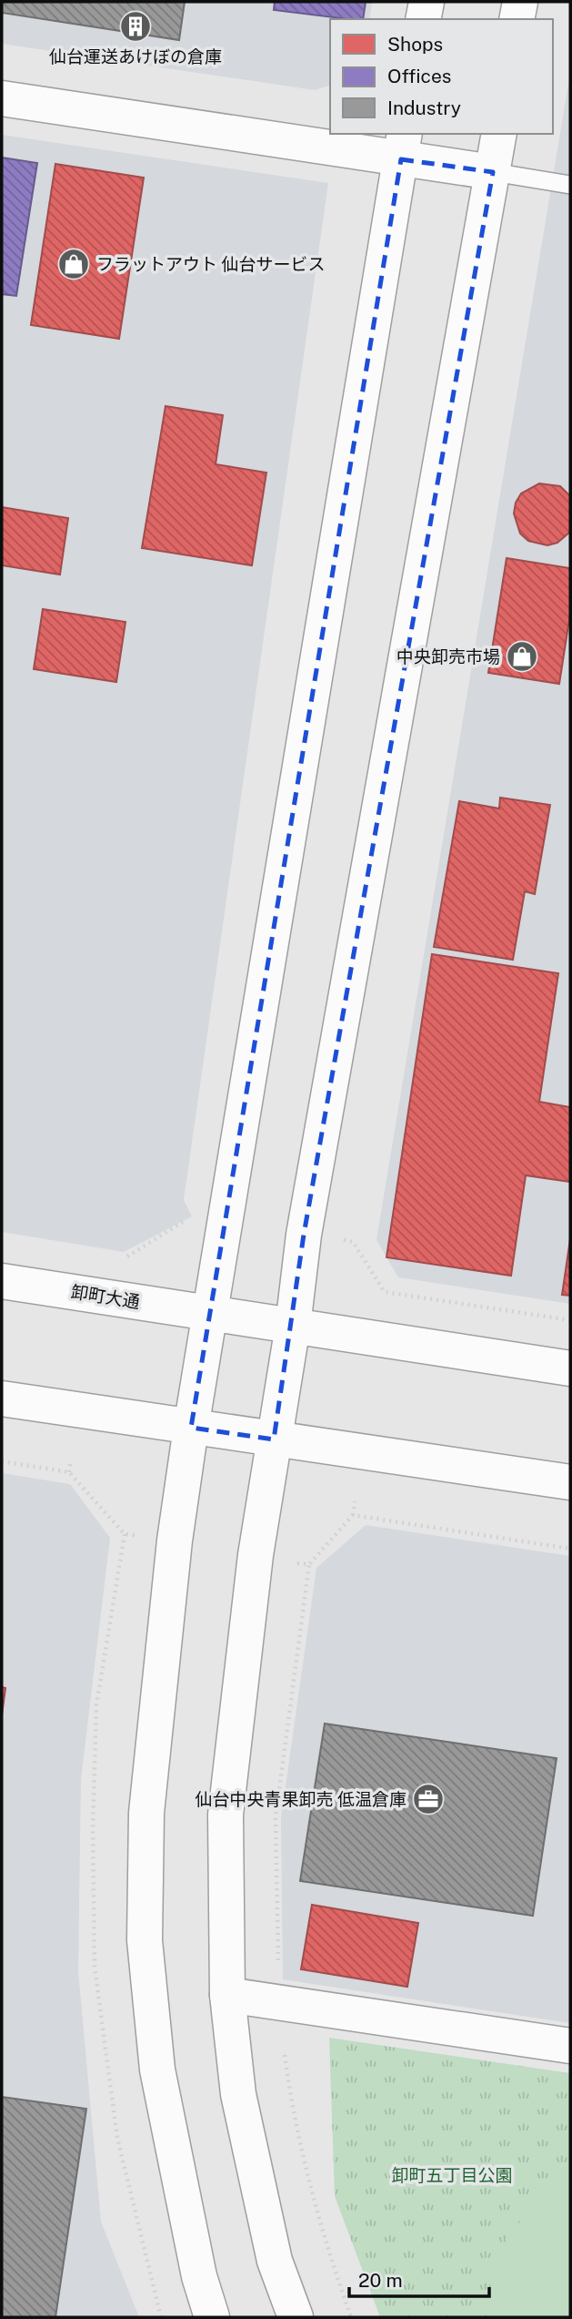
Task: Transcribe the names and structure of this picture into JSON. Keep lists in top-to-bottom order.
{
  "streets": {
    "street": ["卸町大通"]
  },
  "parks": ["卸町五丁目公園"],
  "places": {
    "building": ["仙台運送あけぼの倉庫"],
    "shop": ["フラットアウト 仙台サービス", "中央卸売市場"],
    "office": ["仙台中央青果卸売 低温倉庫"]
  },
  "legend": ["Shops", "Offices", "Industry"],
  "scale_bar": "20 m"
}
